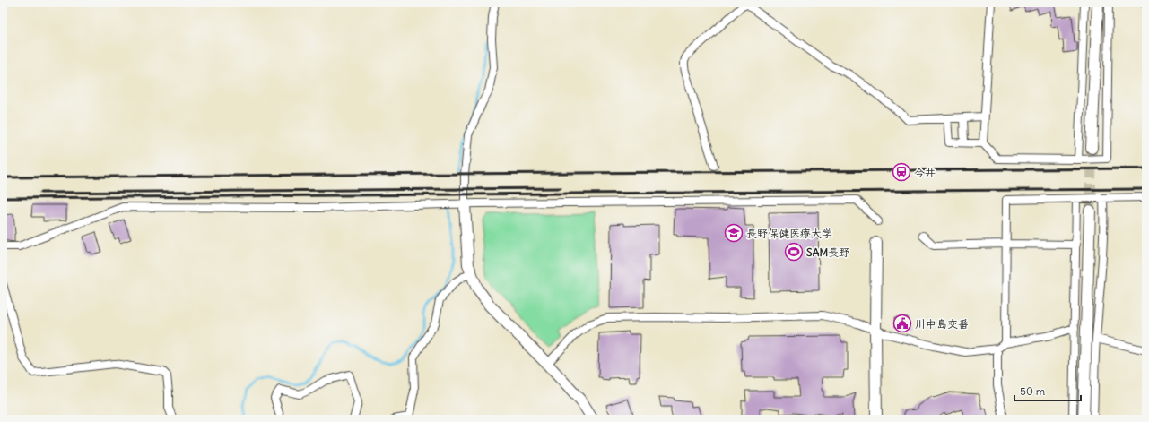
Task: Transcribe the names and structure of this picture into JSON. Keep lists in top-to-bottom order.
{
  "places": {
    "station": ["今井"],
    "school or university": ["長野保健医療大学"],
    "sports": ["SAM長野"],
    "public building": ["川中島交番"]
  },
  "scale_bar": "50 m"
}
